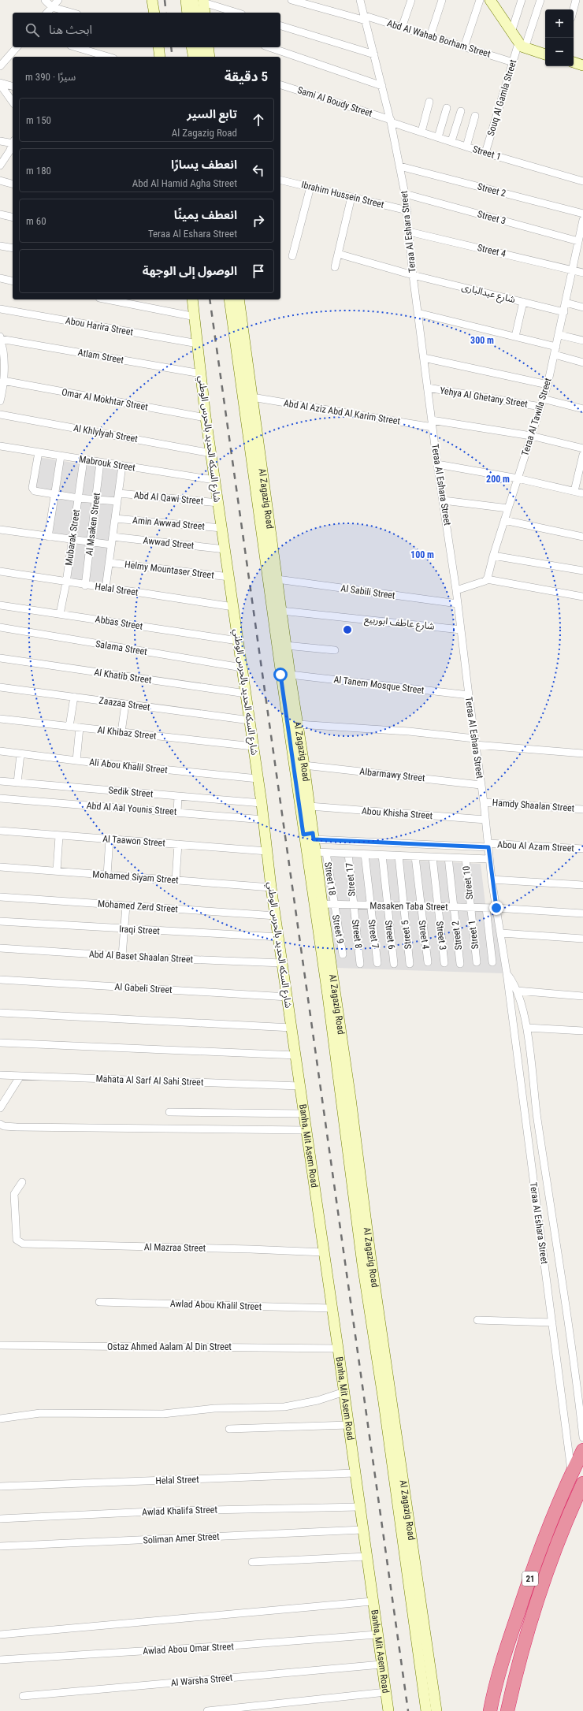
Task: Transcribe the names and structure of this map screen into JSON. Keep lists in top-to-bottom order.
{
  "streets": {
    "highway": ["21"],
    "main road": ["شارع السكه الحديد بالحرس الوطني", "Al Zagazig Road", "Banha, Mit Asem Road"],
    "street": [
      "Abd Al Wahab Borham Street",
      "Souq Al Gamla Street",
      "Sami Al Boudy Street",
      "Street 1",
      "Street 2",
      "Ibrahim Hussein Street",
      "Street 3",
      "Teraa Al Eshara Street",
      "Street 4",
      "شارع عبدالبارى",
      "Abou Harira Street",
      "Atlam Street",
      "Yehya Al Ghetany Street",
      "Omar Al Mokhtar Street",
      "Abd Al Aziz Abd Al Karim Street",
      "Teraa Al Tawila Street",
      "Al Khlylyah Street",
      "Mabrouk Street",
      "Abd Al Qawi Street",
      "Amin Awwad Street",
      "Al Msaken Street",
      "Mubarak Street",
      "Awwad Street",
      "Helmy Mountaser Street",
      "Helal Street",
      "Al Sabili Street",
      "Abbas Street",
      "شارع عاطف ابوربيع",
      "Salama Street",
      "Al Khatib Street",
      "Al Tanem Mosque Street",
      "Zaazaa Street",
      "Al Khibaz Street",
      "Ali Abou Khalil Street",
      "Albarmawy Street",
      "Sedik Street",
      "Hamdy Shaalan Street",
      "Abd Al Aal Younis Street",
      "Abou Khisha Street",
      "Al Taawon Street",
      "Abou Al Azam Street",
      "Mohamed Siyam Street",
      "Street 18",
      "Street 17",
      "Street 10",
      "Mohamed Zerd Street",
      "Masaken Taba Street",
      "Street 9",
      "Iraqi Street",
      "Street 8",
      "Street 7",
      "Street 6",
      "Street 5",
      "Abd Al Baset Shaalan Street",
      "Al Gabeli Street",
      "Mahata Al Sarf Al Sahi Street",
      "Al Mazraa Street",
      "Awlad Abou Khalil Street",
      "Ostaz Ahmed Aalam Al Din Street",
      "Awlad Khalifa Street",
      "Soliman Amer Street",
      "Awlad Abou Omar Street",
      "Al Warsha Street"
    ]
  },
  "crossings": [
    ["Abd Al Wahab Borham Street", "Souq Al Gamla Street"],
    ["Abd Al Wahab Borham Street", "Teraa Al Eshara Street"],
    ["Souq Al Gamla Street", "Street 1"],
    ["Sami Al Boudy Street", "Street 1"],
    ["Sami Al Boudy Street", "Teraa Al Eshara Street"],
    ["Street 1", "Teraa Al Eshara Street"],
    ["Street 1", "Street 10"],
    ["Street 1", "Masaken Taba Street"],
    ["Street 2", "Teraa Al Eshara Street"],
    ["Street 2", "Masaken Taba Street"],
    ["Ibrahim Hussein Street", "Teraa Al Eshara Street"],
    ["Street 3", "Teraa Al Eshara Street"],
    ["Street 3", "Teraa Al Tawila Street"],
    ["Street 3", "Masaken Taba Street"],
    ["Teraa Al Eshara Street", "Street 4"],
    ["Teraa Al Eshara Street", "شارع عبدالبارى"],
    ["Teraa Al Eshara Street", "Yehya Al Ghetany Street"],
    ["Teraa Al Eshara Street", "Abd Al Aziz Abd Al Karim Street"],
    ["Teraa Al Eshara Street", "Al Sabili Street"],
    ["Teraa Al Eshara Street", "شارع عاطف ابوربيع"],
    ["Teraa Al Eshara Street", "Al Tanem Mosque Street"],
    ["Teraa Al Eshara Street", "Albarmawy Street"],
    ["Teraa Al Eshara Street", "Hamdy Shaalan Street"],
    ["Teraa Al Eshara Street", "Abou Khisha Street"],
    ["Teraa Al Eshara Street", "Abou Al Azam Street"],
    ["Teraa Al Eshara Street", "Masaken Taba Street"],
    ["Teraa Al Eshara Street", "21"],
    ["Street 4", "Teraa Al Tawila Street"],
    ["Street 4", "Masaken Taba Street"],
    ["شارع عبدالبارى", "Teraa Al Tawila Street"],
    ["Abou Harira Street", "شارع السكه الحديد بالحرس الوطني"],
    ["Atlam Street", "شارع السكه الحديد بالحرس الوطني"],
    ["Yehya Al Ghetany Street", "Teraa Al Tawila Street"],
    ["Omar Al Mokhtar Street", "شارع السكه الحديد بالحرس الوطني"],
    ["Abd Al Aziz Abd Al Karim Street", "Teraa Al Tawila Street"],
    ["Abd Al Aziz Abd Al Karim Street", "Al Zagazig Road"],
    ["Al Khlylyah Street", "شارع السكه الحديد بالحرس الوطني"],
    ["شارع السكه الحديد بالحرس الوطني", "Mabrouk Street"],
    ["شارع السكه الحديد بالحرس الوطني", "Abd Al Qawi Street"],
    ["شارع السكه الحديد بالحرس الوطني", "Amin Awwad Street"],
    ["شارع السكه الحديد بالحرس الوطني", "Awwad Street"],
    ["شارع السكه الحديد بالحرس الوطني", "Helmy Mountaser Street"],
    ["شارع السكه الحديد بالحرس الوطني", "Helal Street"],
    ["شارع السكه الحديد بالحرس الوطني", "Abbas Street"],
    ["شارع السكه الحديد بالحرس الوطني", "Salama Street"],
    ["شارع السكه الحديد بالحرس الوطني", "Al Khatib Street"],
    ["شارع السكه الحديد بالحرس الوطني", "Zaazaa Street"],
    ["شارع السكه الحديد بالحرس الوطني", "Al Khibaz Street"],
    ["شارع السكه الحديد بالحرس الوطني", "Ali Abou Khalil Street"],
    ["شارع السكه الحديد بالحرس الوطني", "Sedik Street"],
    ["شارع السكه الحديد بالحرس الوطني", "Abd Al Aal Younis Street"],
    ["شارع السكه الحديد بالحرس الوطني", "Al Taawon Street"],
    ["شارع السكه الحديد بالحرس الوطني", "Mohamed Siyam Street"],
    ["شارع السكه الحديد بالحرس الوطني", "Mohamed Zerd Street"],
    ["شارع السكه الحديد بالحرس الوطني", "Iraqi Street"],
    ["شارع السكه الحديد بالحرس الوطني", "Abd Al Baset Shaalan Street"],
    ["شارع السكه الحديد بالحرس الوطني", "Al Gabeli Street"],
    ["شارع السكه الحديد بالحرس الوطني", "Mahata Al Sarf Al Sahi Street"],
    ["شارع السكه الحديد بالحرس الوطني", "Banha, Mit Asem Road"],
    ["Mabrouk Street", "Abd Al Qawi Street"],
    ["Mabrouk Street", "Al Msaken Street"],
    ["Mabrouk Street", "Mubarak Street"],
    ["Abd Al Qawi Street", "Al Msaken Street"],
    ["Abd Al Qawi Street", "Mubarak Street"],
    ["Al Zagazig Road", "Al Sabili Street"],
    ["Al Zagazig Road", "شارع عاطف ابوربيع"],
    ["Al Zagazig Road", "Al Tanem Mosque Street"],
    ["Al Zagazig Road", "Albarmawy Street"],
    ["Al Zagazig Road", "Abou Khisha Street"],
    ["Al Zagazig Road", "Abou Al Azam Street"],
    ["Al Zagazig Road", "Masaken Taba Street"],
    ["Al Msaken Street", "Helal Street"],
    ["Mubarak Street", "Helal Street"],
    ["Mubarak Street", "Abbas Street"],
    ["Helal Street", "Banha, Mit Asem Road"],
    ["Street 18", "Masaken Taba Street"],
    ["Street 18", "Street 9"],
    ["Street 17", "Masaken Taba Street"],
    ["Street 17", "Street 8"],
    ["Street 10", "Masaken Taba Street"],
    ["Masaken Taba Street", "Street 9"],
    ["Masaken Taba Street", "Street 8"],
    ["Masaken Taba Street", "Street 7"],
    ["Masaken Taba Street", "Street 6"],
    ["Masaken Taba Street", "Street 5"],
    ["Mahata Al Sarf Al Sahi Street", "Banha, Mit Asem Road"],
    ["Banha, Mit Asem Road", "Al Mazraa Street"],
    ["Banha, Mit Asem Road", "Awlad Abou Khalil Street"],
    ["Banha, Mit Asem Road", "Ostaz Ahmed Aalam Al Din Street"],
    ["Banha, Mit Asem Road", "Awlad Khalifa Street"],
    ["Banha, Mit Asem Road", "Soliman Amer Street"],
    ["Banha, Mit Asem Road", "Awlad Abou Omar Street"],
    ["Banha, Mit Asem Road", "Al Warsha Street"]
  ],
  "page": {
    "map_buttons": ["+", "−"],
    "search": "ابحث هنا",
    "heading": ["5 دقيقة", "سيرًا · 390 m"],
    "list": [
      ["تابع السير", "Al Zagazig Road", "150 m"],
      ["انعطف يسارًا", "Abd Al Hamid Agha Street", "180 m"],
      ["انعطف يمينًا", "Teraa Al Eshara Street", "60 m"],
      "الوصول إلى الوجهة"
    ]
  },
  "rings": ["300 m", "200 m", "100 m"]
}
